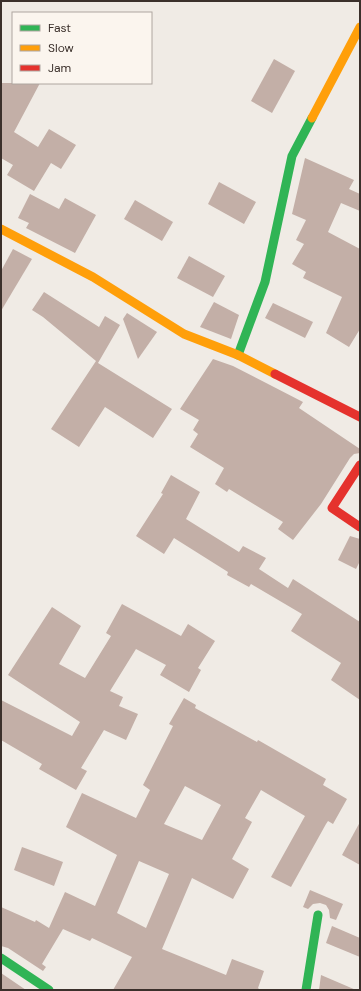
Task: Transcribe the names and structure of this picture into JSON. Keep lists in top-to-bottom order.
{
  "legend": ["Fast", "Slow", "Jam"]
}
